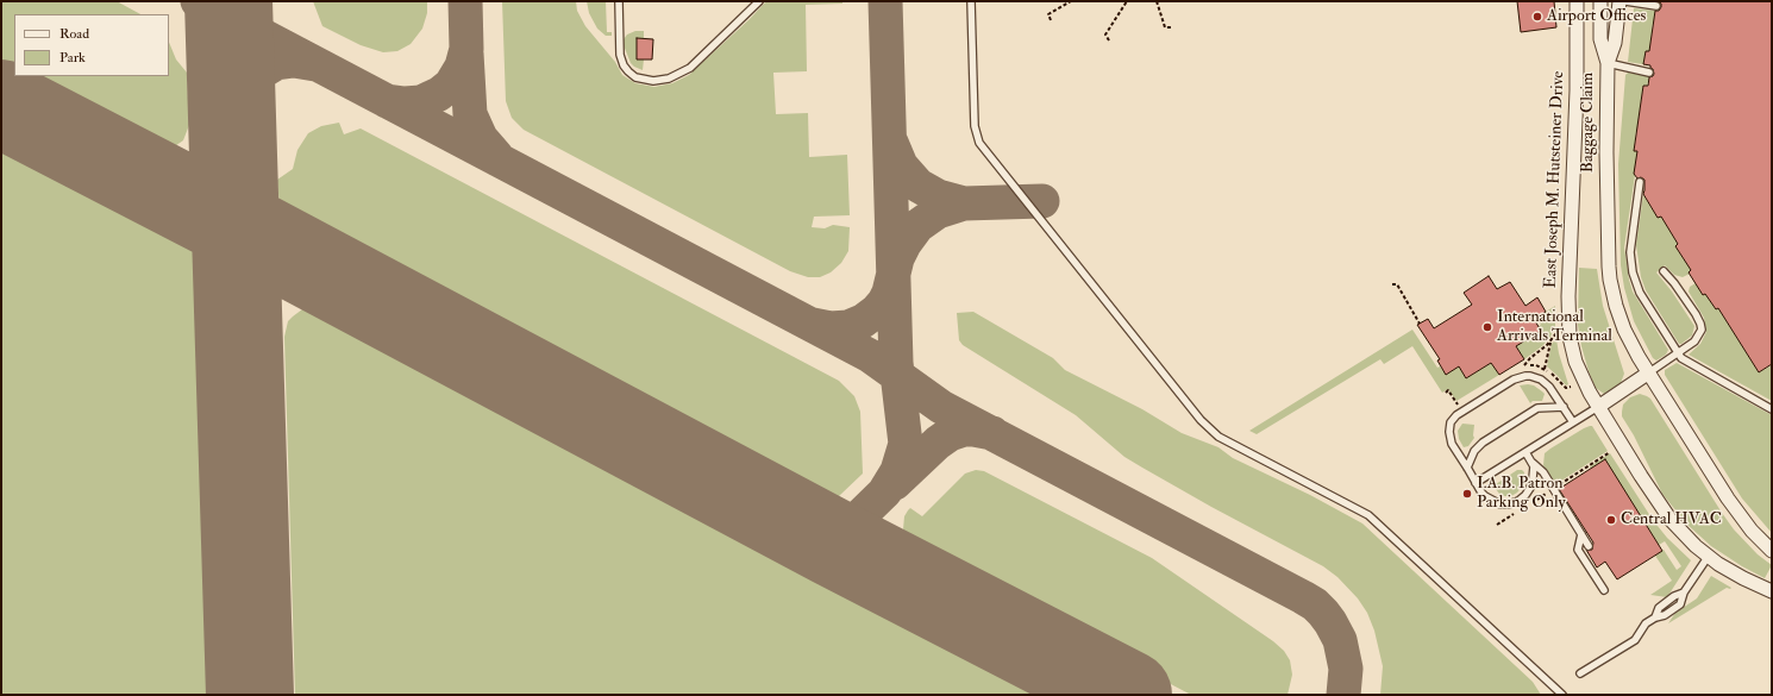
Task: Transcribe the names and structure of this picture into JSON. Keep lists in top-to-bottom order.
{
  "streets": {
    "street": ["Baggage Claim", "East Joseph M. Hutsteiner Drive"]
  },
  "places": [
    "Airport Offices",
    "International Arrivals Terminal",
    "I.A.B. Patron Parking Only",
    "Central HVAC"
  ],
  "legend": ["Road", "Park"]
}
